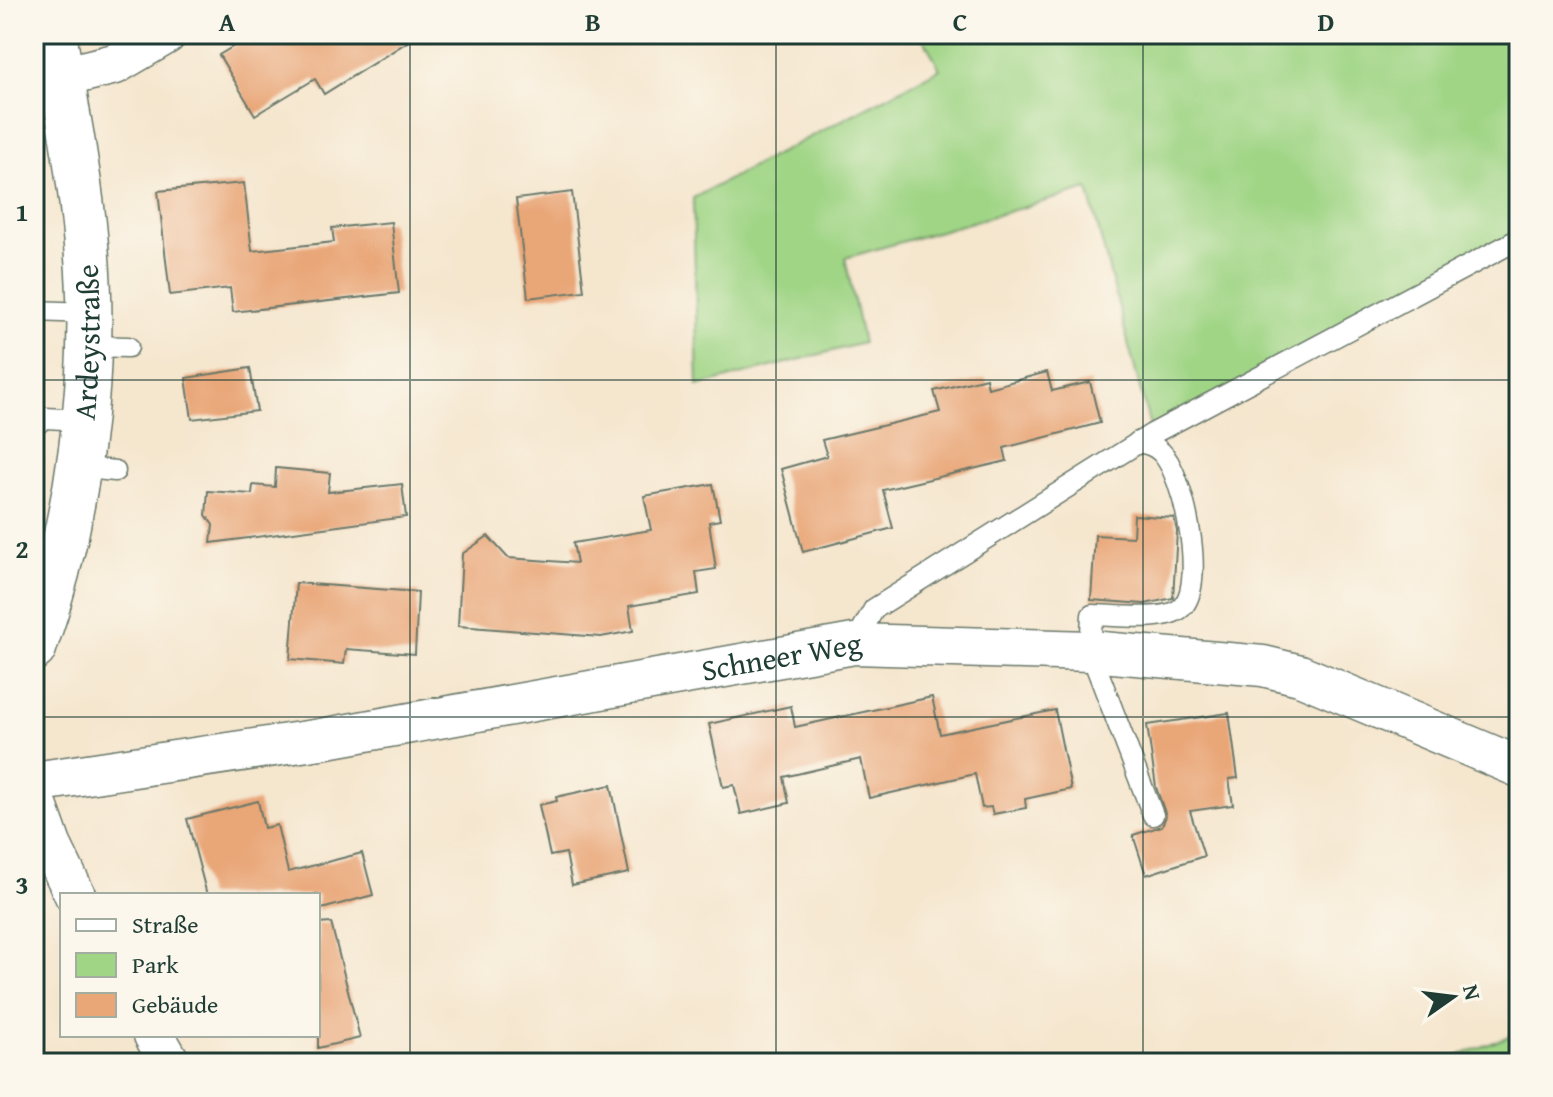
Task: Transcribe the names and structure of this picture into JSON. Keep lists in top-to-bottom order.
{
  "streets": {
    "main road": ["Ardeystraße"],
    "street": ["Schneer Weg"]
  },
  "legend": ["Straße", "Park", "Gebäude"],
  "north": "right",
  "grid": {
    "columns": [
      "A",
      "B",
      "C",
      "D"
    ],
    "rows": ["1", "2", "3"]
  }
}
